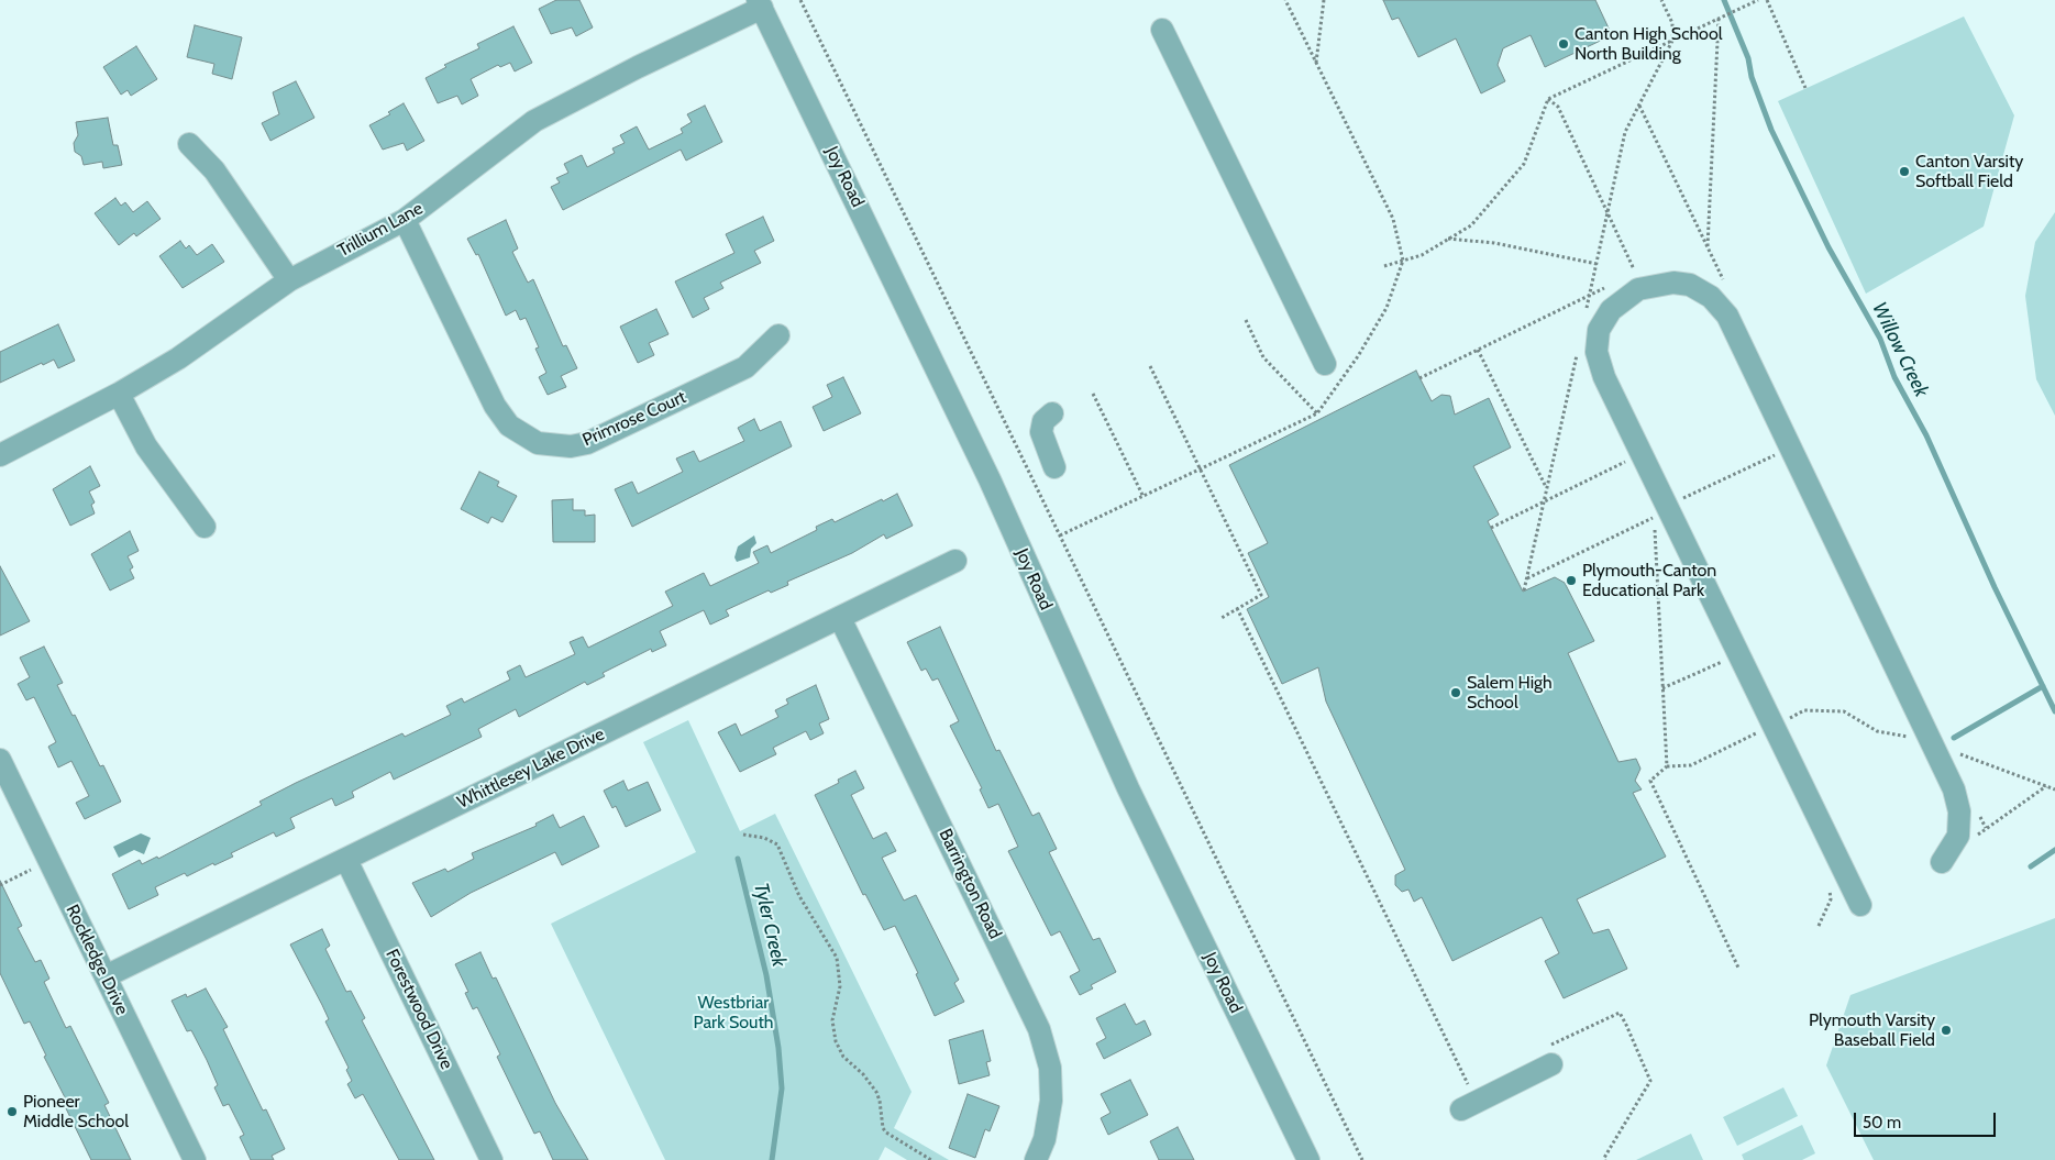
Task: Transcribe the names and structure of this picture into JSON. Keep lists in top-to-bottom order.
{
  "streets": {
    "street": [
      "Joy Road",
      "Trillium Lane",
      "Primrose Court",
      "Whittlesey Lake Drive",
      "Barrington Road",
      "Rockledge Drive",
      "Forestwood Drive"
    ]
  },
  "crossings": [
    ["Joy Road", "Trillium Lane"],
    ["Trillium Lane", "Primrose Court"],
    ["Whittlesey Lake Drive", "Barrington Road"],
    ["Whittlesey Lake Drive", "Rockledge Drive"],
    ["Whittlesey Lake Drive", "Forestwood Drive"]
  ],
  "water": ["Willow Creek", "Tyler Creek"],
  "parks": ["Westbriar Park South"],
  "places": [
    "Canton High School North Building",
    "Canton Varsity Softball Field",
    "Plymouth-Canton Educational Park",
    "Salem High School",
    "Plymouth Varsity Baseball Field",
    "Pioneer Middle School"
  ],
  "scale_bar": "50 m"
}
